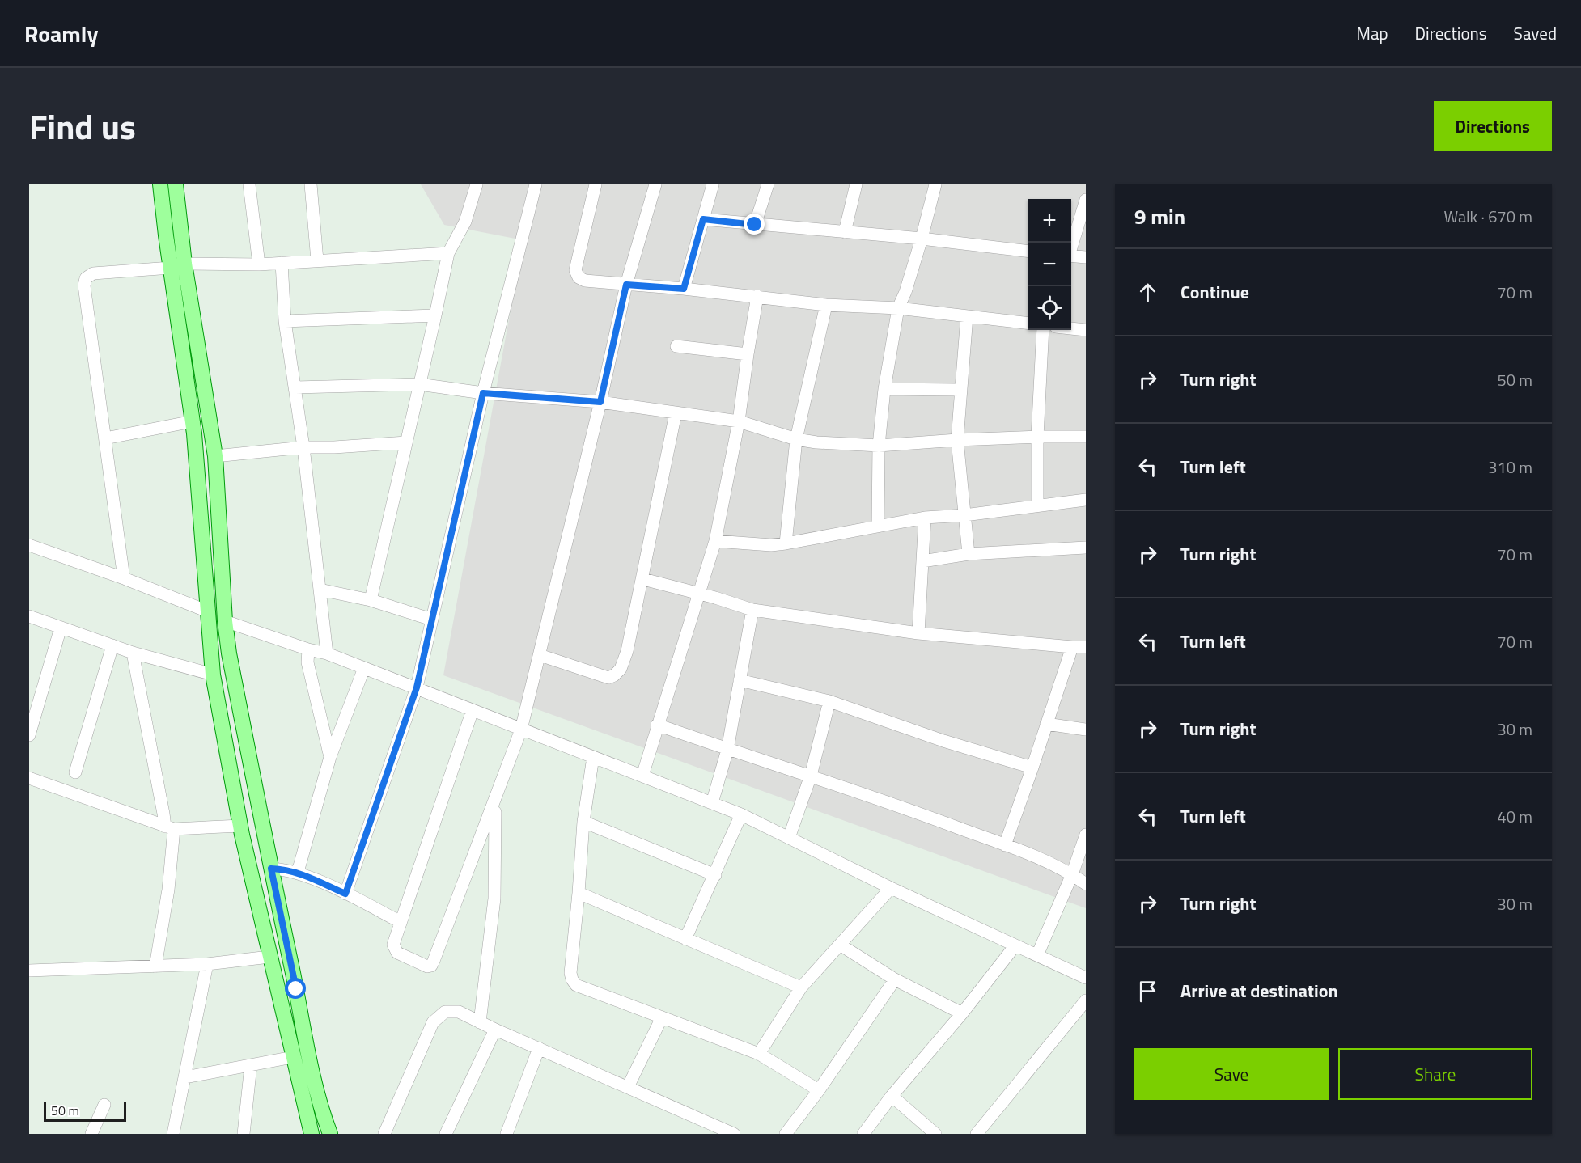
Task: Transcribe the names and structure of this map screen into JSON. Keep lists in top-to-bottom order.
{
  "scale_bar": "50 m",
  "page": {
    "header": "Roamly",
    "nav": ["Map", "Directions", "Saved"],
    "title": "Find us",
    "buttons": [
      "Directions",
      ["Save", "Share"]
    ],
    "heading": ["9 min", "Walk · 670 m"],
    "map_buttons": ["+", "−"],
    "list": [
      ["Continue", "70 m"],
      ["Turn right", "50 m"],
      ["Turn left", "310 m"],
      ["Turn right", "70 m"],
      ["Turn left", "70 m"],
      ["Turn right", "30 m"],
      ["Turn left", "40 m"],
      ["Turn right", "30 m"],
      "Arrive at destination"
    ],
    "scale": "50 m"
  }
}
